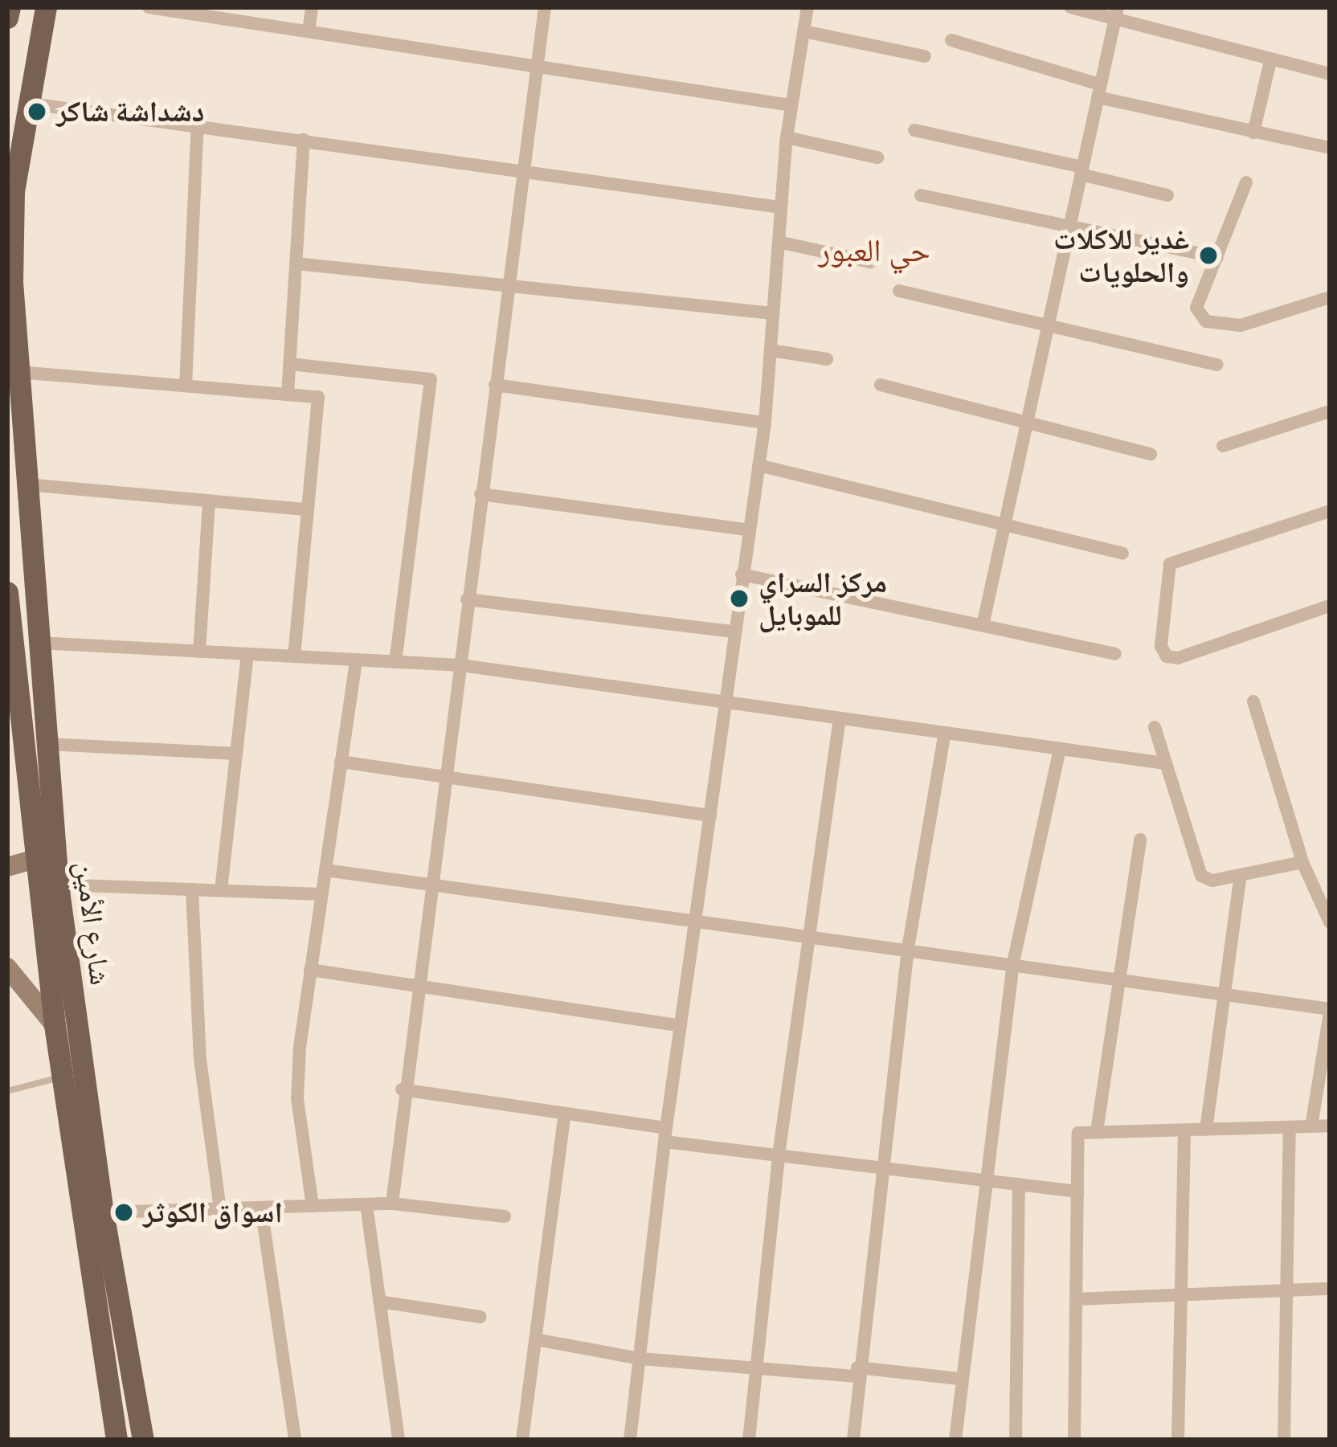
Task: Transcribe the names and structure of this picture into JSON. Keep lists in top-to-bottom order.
{
  "streets": {
    "main road": ["شارع الأمين"]
  },
  "districts": ["حي العبور"],
  "places": [
    "دشداشة شاكر",
    "غدير للاكلات والحلويات",
    "مركز السراي للموبايل",
    "اسواق الكوثر"
  ]
}
